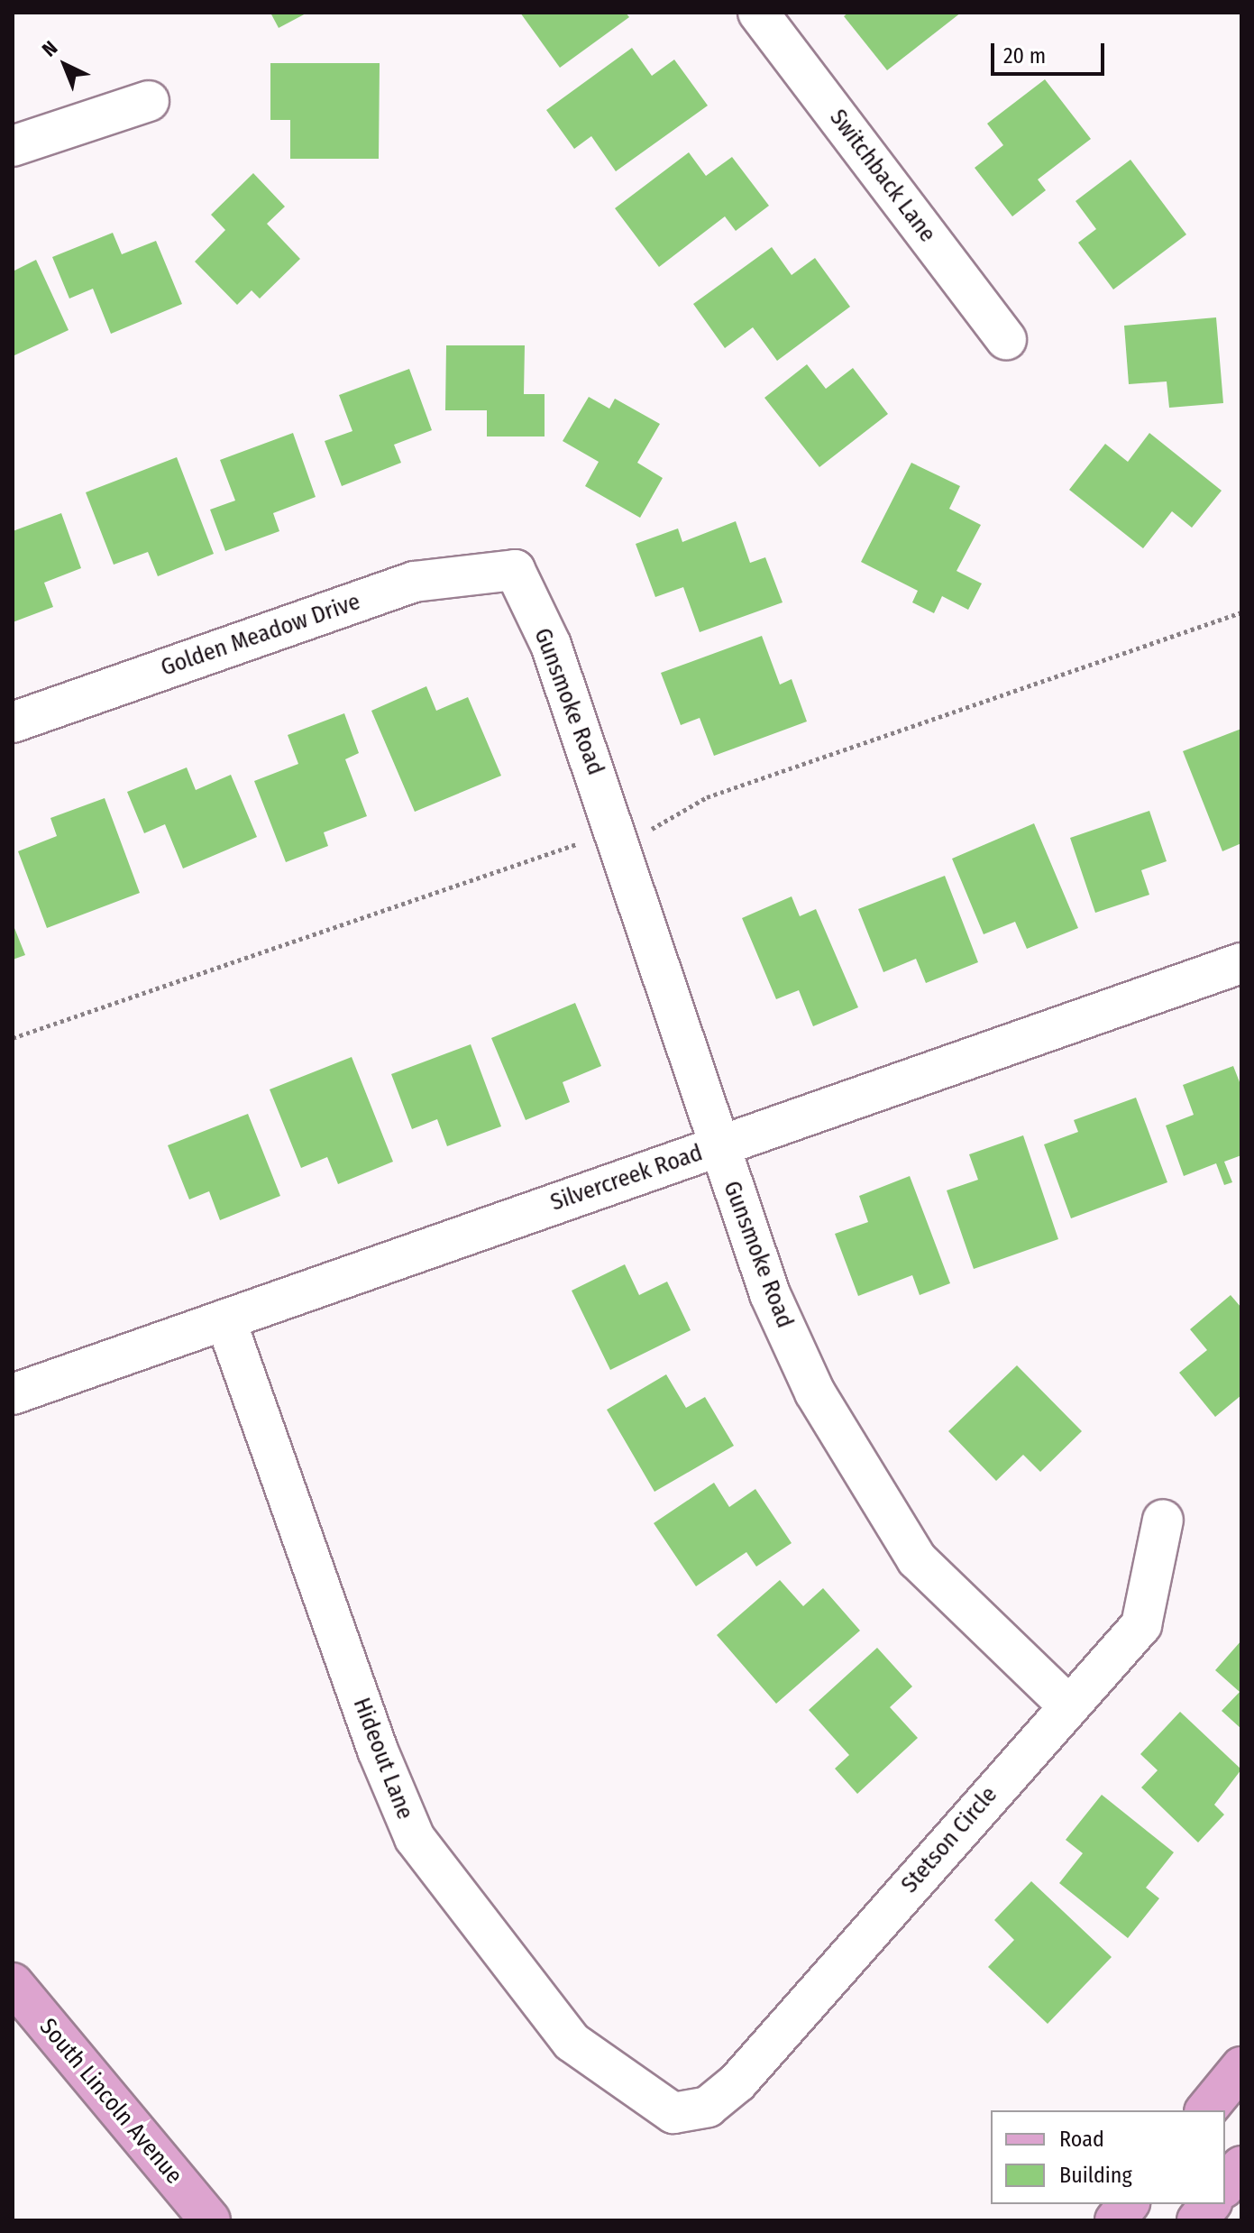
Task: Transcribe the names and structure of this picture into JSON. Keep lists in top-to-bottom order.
{
  "streets": {
    "main road": ["South Lincoln Avenue"],
    "street": [
      "Switchback Lane",
      "Golden Meadow Drive",
      "Gunsmoke Road",
      "Silvercreek Road",
      "Hideout Lane",
      "Stetson Circle"
    ]
  },
  "crossings": [
    ["Golden Meadow Drive", "Gunsmoke Road"],
    ["Gunsmoke Road", "Silvercreek Road"],
    ["Gunsmoke Road", "Stetson Circle"],
    ["Silvercreek Road", "Hideout Lane"],
    ["Hideout Lane", "Stetson Circle"]
  ],
  "legend": ["Road", "Building"],
  "scale_bar": "20 m",
  "north": "top left"
}
